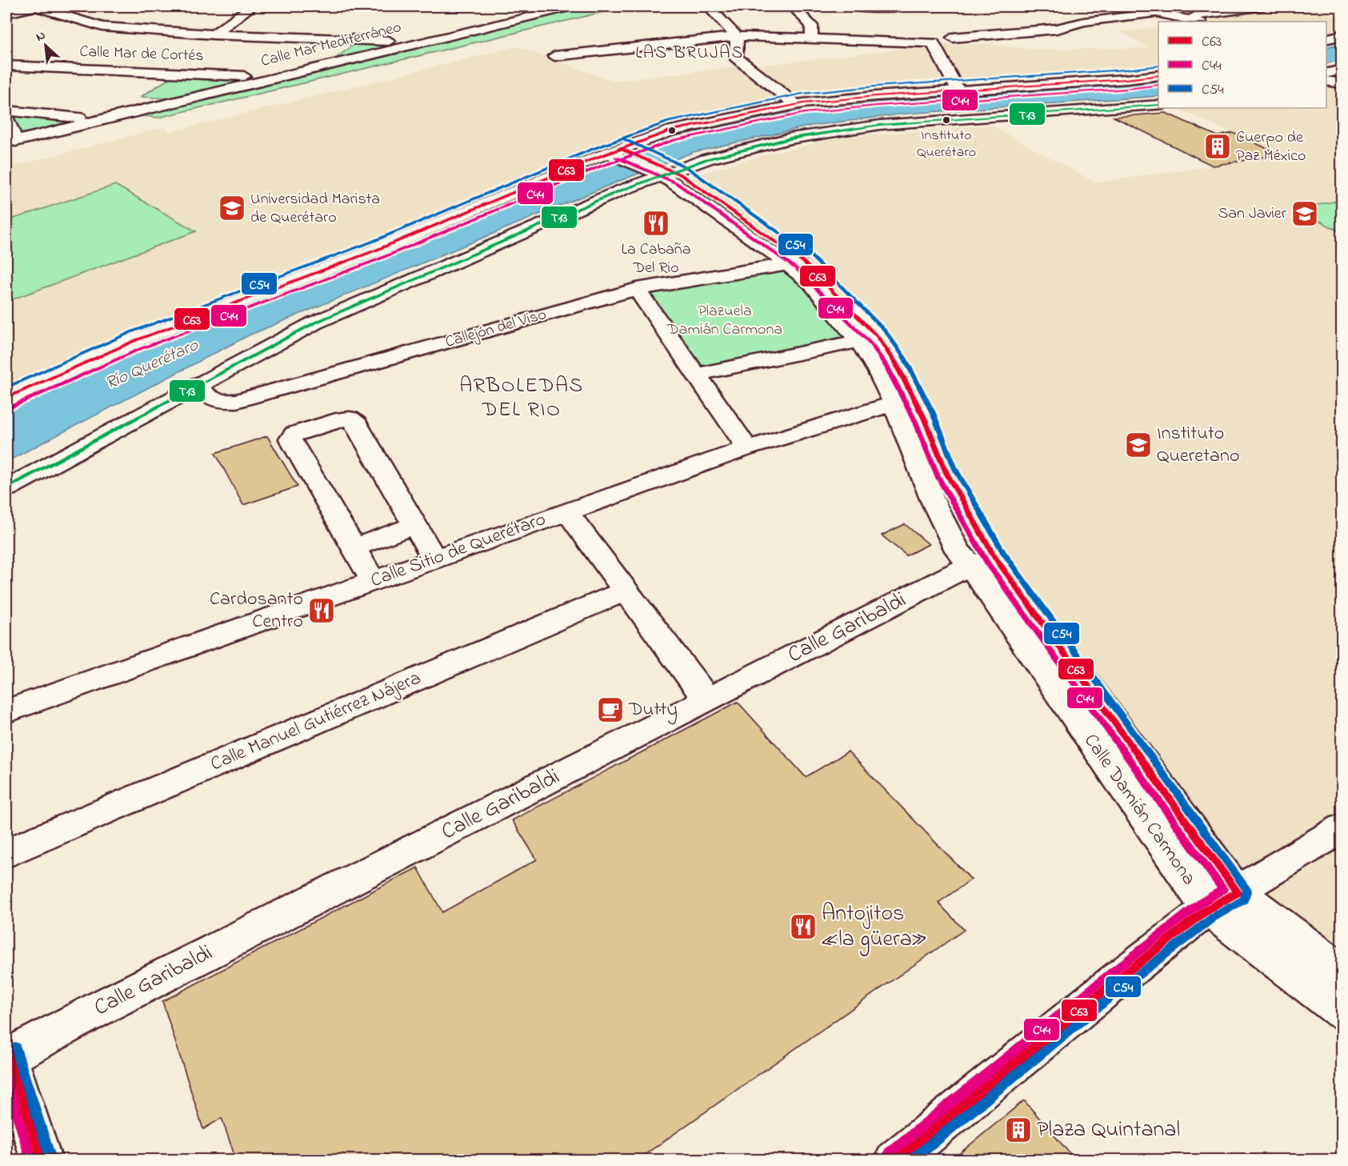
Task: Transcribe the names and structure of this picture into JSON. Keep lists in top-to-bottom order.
{
  "streets": {
    "street": [
      "Calle Mar Mediterráneo",
      "Calle Mar de Cortés",
      "Callejón del Viso",
      "Calle Sitio de Querétaro",
      "Calle Garibaldi",
      "Calle Manuel Gutiérrez Nájera",
      "Calle Damián Carmona"
    ]
  },
  "crossings": [
    ["Calle Mar Mediterráneo", "Calle Mar de Cortés"],
    ["Callejón del Viso", "Calle Damián Carmona"],
    ["Calle Sitio de Querétaro", "Calle Damián Carmona"],
    ["Calle Garibaldi", "Calle Damián Carmona"]
  ],
  "districts": ["LAS BRUJAS", "ARBOLEDAS DEL RIO"],
  "water": ["Río Querétaro"],
  "parks": ["Plazuela Damián Carmona"],
  "places": {
    "other": ["Instituto Querétaro"],
    "building": ["Cuerpo de Paz México", "Plaza Quintanal"],
    "school or university": ["Universidad Marista de Querétaro", "San Javier", "Instituto Queretano"],
    "restaurant": ["La Cabaña Del Rio", "Cardosanto Centro", "Antojitos «la güera»"],
    "cafe": ["Dutty"]
  },
  "lines": [
    "transit line C54",
    "transit line C63",
    "transit line C44",
    "transit line T13"
  ],
  "legend": ["C63", "C44", "C54"],
  "north": "top left"
}
